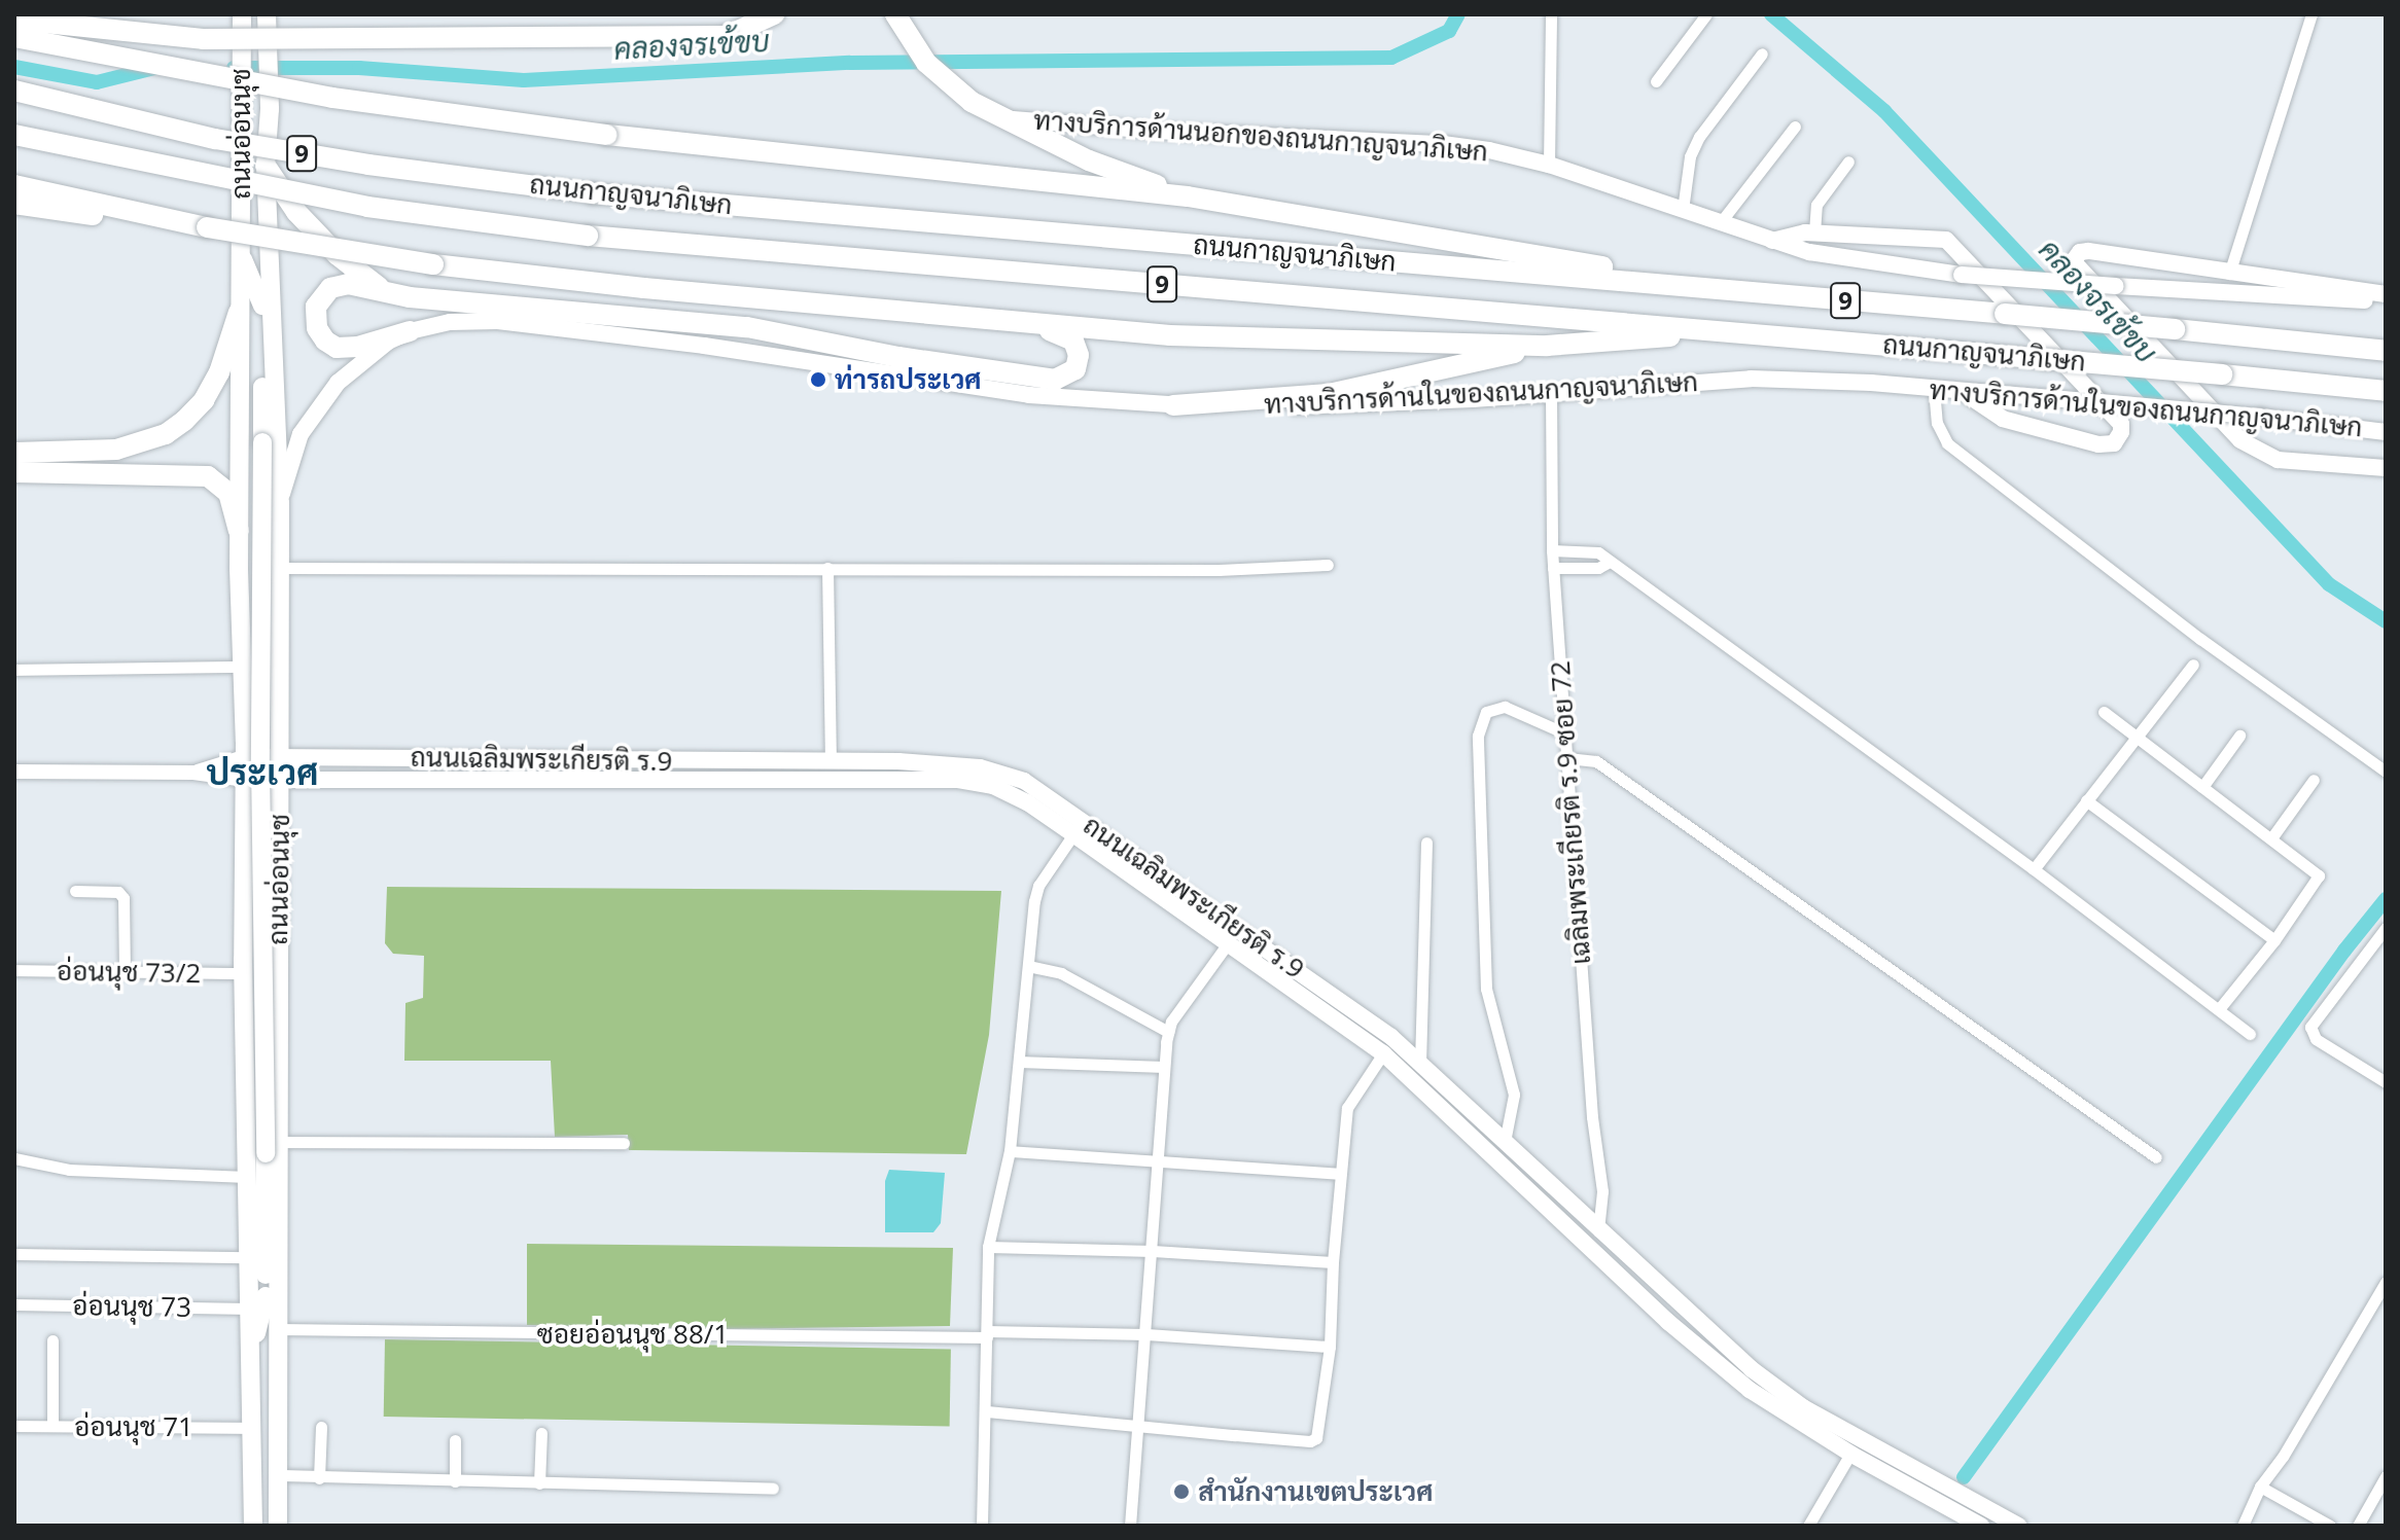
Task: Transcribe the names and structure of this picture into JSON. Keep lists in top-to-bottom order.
{
  "streets": {
    "highway": ["9", "ถนนกาญจนาภิเษก"],
    "main road": [
      "ถนนอ่อนนุช",
      "ทางบริการด้านนอกของถนนกาญจนาภิเษก",
      "ทางบริการด้านในของถนนกาญจนาภิเษก",
      "ถนนเฉลิมพระเกียรติ ร.9"
    ],
    "street": [
      "เฉลิมพระเกียรติ ร.9 ซอย 72",
      "อ่อนนุช 73/2",
      "อ่อนนุช 73",
      "ซอยอ่อนนุช 88/1",
      "อ่อนนุช 71"
    ]
  },
  "crossings": [
    ["ถนนอ่อนนุช", "ทางบริการด้านในของถนนกาญจนาภิเษก"],
    ["ถนนอ่อนนุช", "ถนนเฉลิมพระเกียรติ ร.9"],
    ["ถนนอ่อนนุช", "อ่อนนุช 73/2"],
    ["ถนนอ่อนนุช", "อ่อนนุช 73"],
    ["ถนนอ่อนนุช", "ซอยอ่อนนุช 88/1"],
    ["ถนนอ่อนนุช", "อ่อนนุช 71"],
    ["ทางบริการด้านในของถนนกาญจนาภิเษก", "เฉลิมพระเกียรติ ร.9 ซอย 72"],
    ["ถนนเฉลิมพระเกียรติ ร.9", "เฉลิมพระเกียรติ ร.9 ซอย 72"]
  ],
  "districts": ["ประเวศ"],
  "water": ["คลองจรเข้ขบ"],
  "places": ["ท่ารถประเวศ", "สำนักงานเขตประเวศ"]
}
